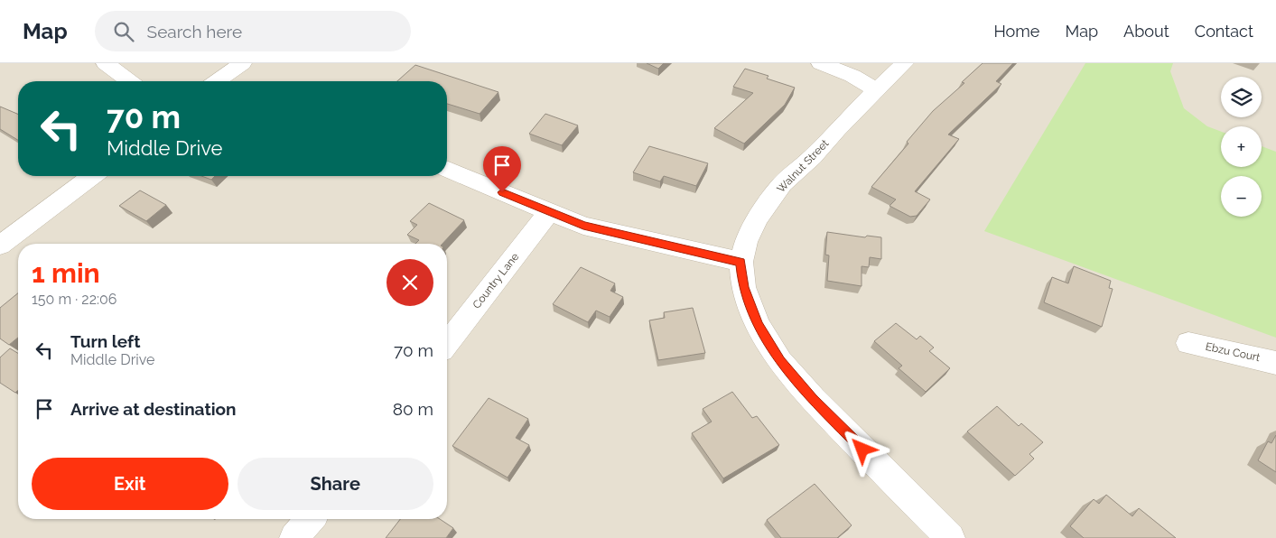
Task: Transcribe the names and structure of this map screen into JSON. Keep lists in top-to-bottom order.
{
  "streets": {
    "street": ["Walnut Street", "Country Lane", "Ebzu Court"]
  },
  "page": {
    "header": "Map",
    "search": "Search here",
    "nav": [
      "Home",
      "Map",
      "About",
      "Contact"
    ],
    "map_buttons": ["+", "−"],
    "turn": ["70 m", "Middle Drive"],
    "heading": ["1 min", "150 m · 22:06"],
    "list": [
      {
        "name": "Turn left",
        "note": "Middle Drive",
        "value": "70 m"
      },
      {
        "name": "Arrive at destination",
        "value": "80 m"
      }
    ],
    "buttons": ["Exit", "Share"]
  }
}
